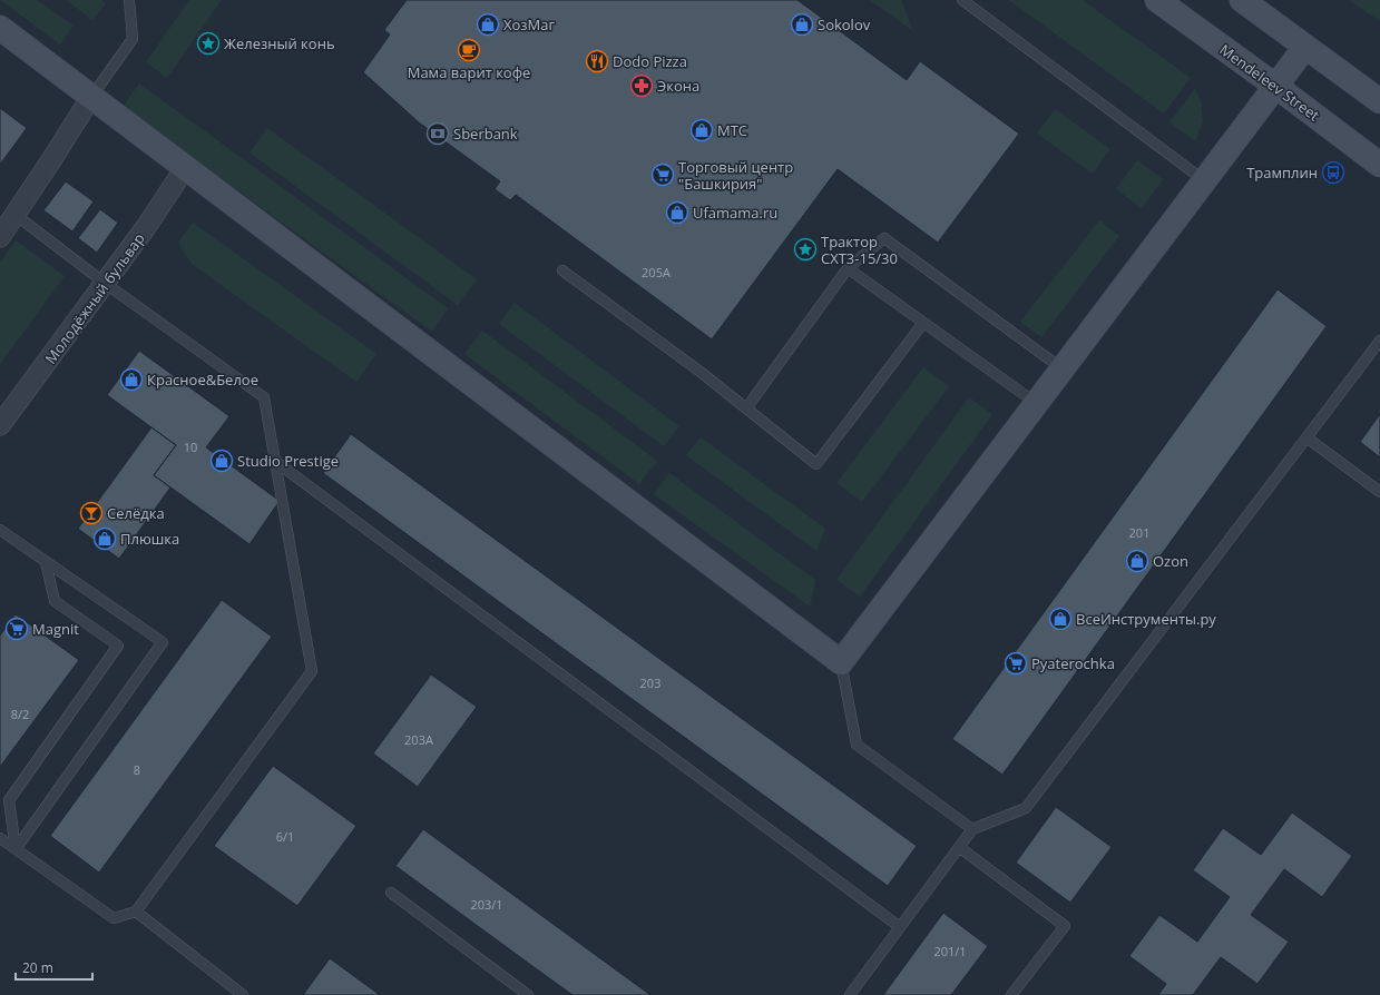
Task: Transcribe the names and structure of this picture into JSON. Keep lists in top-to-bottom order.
{
  "streets": {
    "street": ["Mendeleev Street", "Молодёжный бульвар"]
  },
  "places": {
    "shop": [
      "ХозМаг",
      "Sokolov",
      "МТС",
      "Ufamama.ru",
      "Красное&Белое",
      "Studio Prestige",
      "Плюшка",
      "Ozon",
      "ВсеИнструменты.ру"
    ],
    "place": ["Железный конь", "Трактор СХТ3-15/30"],
    "cafe": ["Мама варит кофе"],
    "restaurant": ["Dodo Pizza"],
    "pharmacy": ["Экона"],
    "bank": ["Sberbank"],
    "bus stop": ["Трамплин"],
    "supermarket": ["Торговый центр \"Башкирия\"", "Magnit", "Pyaterochka"],
    "bar": ["Селёдка"]
  },
  "house_numbers": [
    "205А",
    "10",
    "201",
    "203",
    "8/2",
    "203А",
    "8",
    "6/1",
    "203/1",
    "201/1"
  ],
  "scale_bar": "20 m"
}
